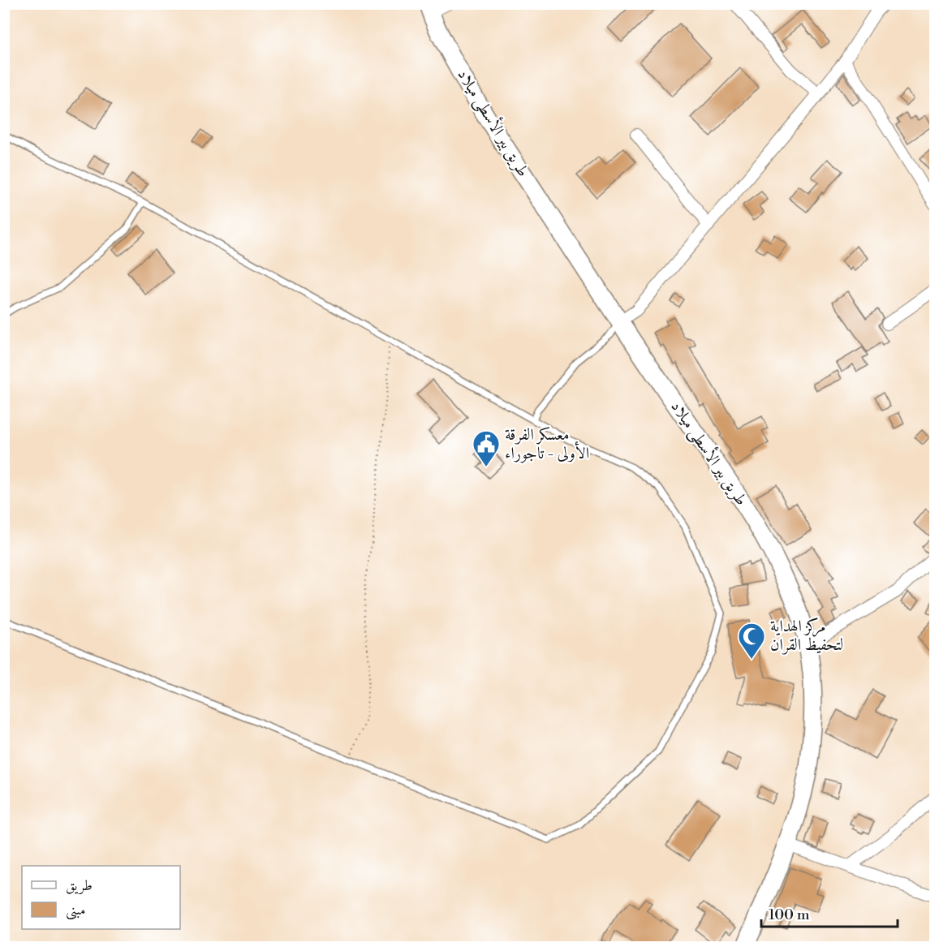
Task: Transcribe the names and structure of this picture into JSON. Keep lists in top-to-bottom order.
{
  "streets": {
    "main road": ["طريق بير الأسطى ميلاد"]
  },
  "places": {
    "public building": ["معسكر الفرقة الأولى - تاجوراء"],
    "mosque": ["مركز الهداية لتحفيظ القران"]
  },
  "legend": ["طريق", "مبنى"],
  "scale_bar": "100 m"
}
